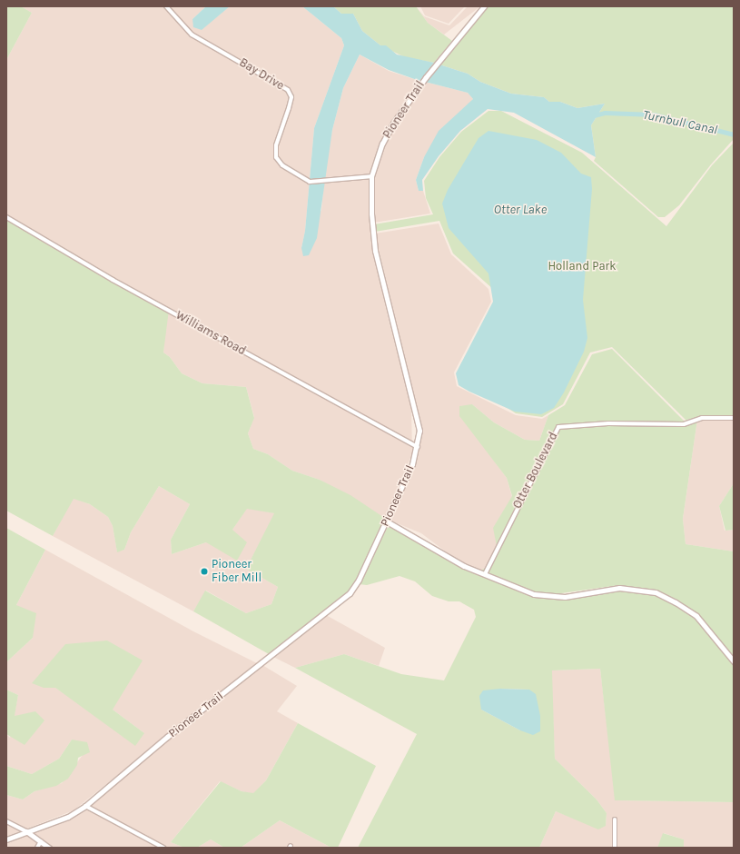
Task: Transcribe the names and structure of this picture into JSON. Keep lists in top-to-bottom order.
{
  "streets": {
    "street": [
      "Bay Drive",
      "Pioneer Trail",
      "Williams Road",
      "Otter Boulevard"
    ]
  },
  "crossings": [
    ["Bay Drive", "Pioneer Trail"],
    ["Pioneer Trail", "Williams Road"]
  ],
  "water": ["Turnbull Canal", "Otter Lake"],
  "parks": ["Holland Park"],
  "places": ["Pioneer Fiber Mill"]
}
